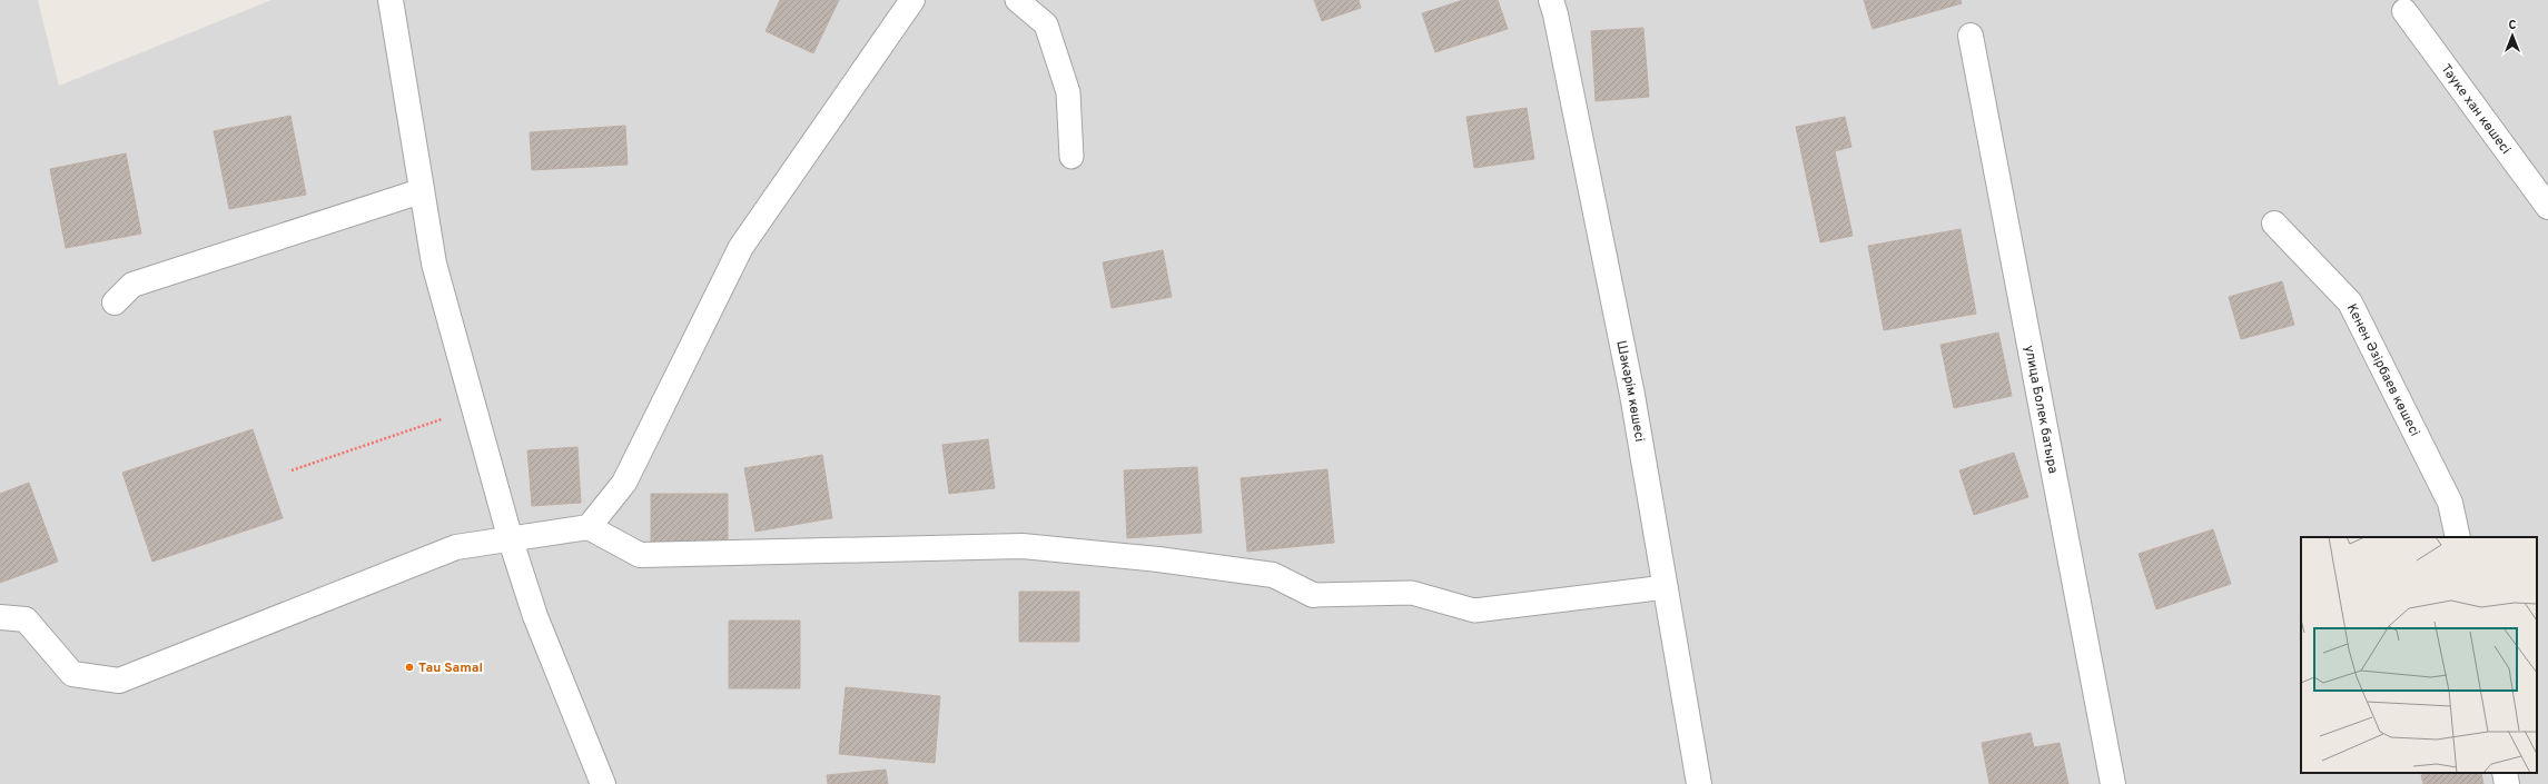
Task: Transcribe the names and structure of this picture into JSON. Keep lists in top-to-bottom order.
{
  "streets": {
    "street": [
      "Тәуке хан көшесі",
      "Кенен Әзірбаев көшесі",
      "Шәкәрім көшесі",
      "улица Болек батыра"
    ]
  },
  "places": ["Tau Samal"],
  "north": "top"
}
